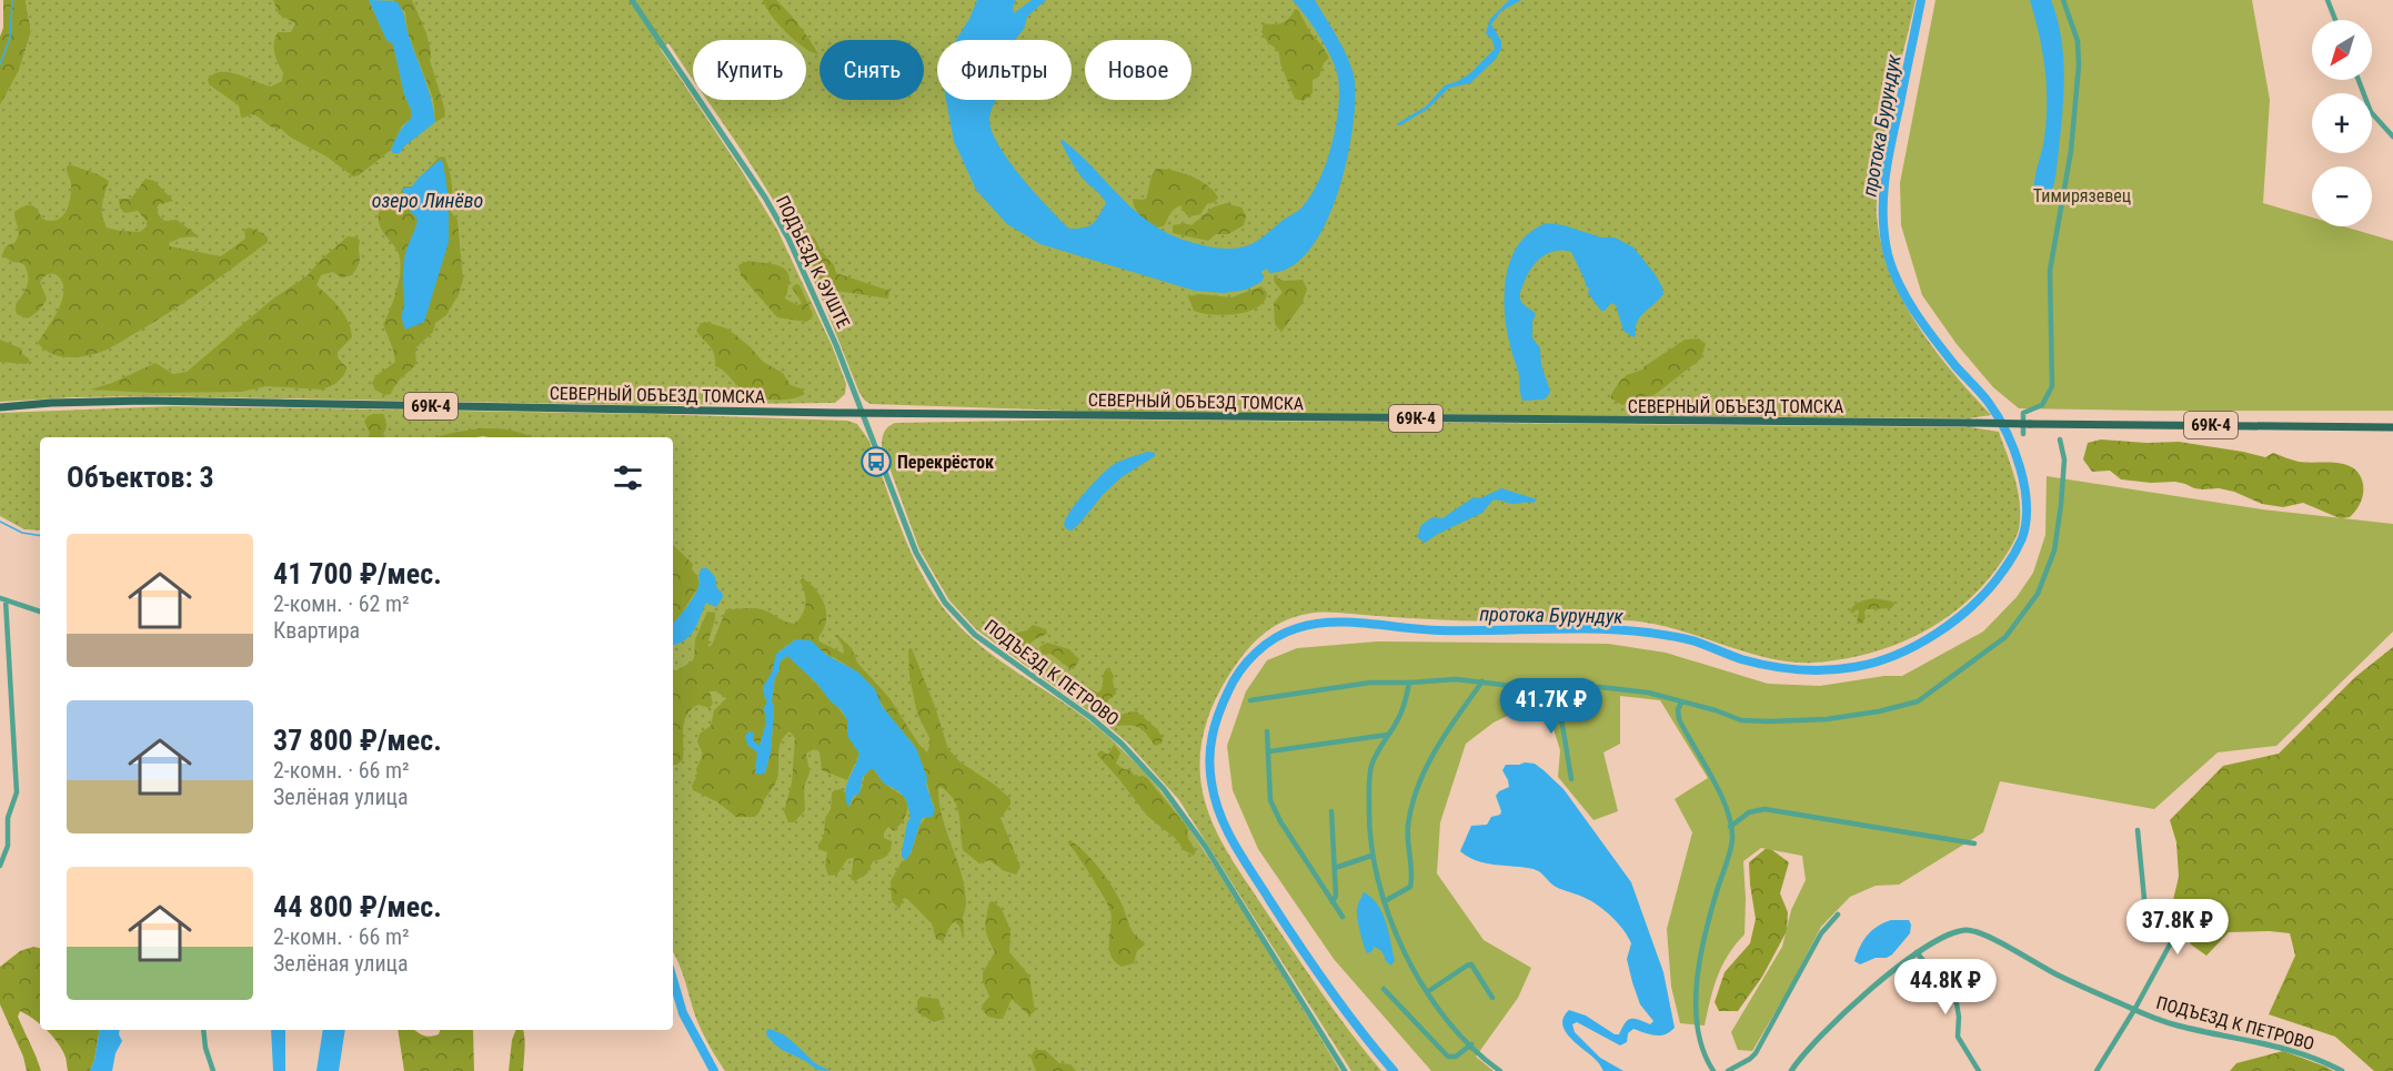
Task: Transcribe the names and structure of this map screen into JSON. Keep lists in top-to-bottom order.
{
  "streets": {
    "main road": ["СЕВЕРНЫЙ ОБЪЕЗД ТОМСКА", "69К-4"],
    "street": ["ПОДЪЕЗД К ЭУШТЕ", "ПОДЪЕЗД К ПЕТРОВО"]
  },
  "crossings": [
    ["ПОДЪЕЗД К ЭУШТЕ", "СЕВЕРНЫЙ ОБЪЕЗД ТОМСКА"],
    ["ПОДЪЕЗД К ЭУШТЕ", "ПОДЪЕЗД К ПЕТРОВО"],
    ["СЕВЕРНЫЙ ОБЪЕЗД ТОМСКА", "ПОДЪЕЗД К ПЕТРОВО"]
  ],
  "water": ["протока Бурундук", "озеро Линёво"],
  "parks": ["Тимирязевец"],
  "places": {
    "bus stop": ["Перекрёсток"]
  },
  "north": "bottom left",
  "page": {
    "map_buttons": ["+", "−"],
    "chip": [
      "Купить",
      "Снять",
      "Фильтры",
      "Новое"
    ],
    "heading": "Объектов: 3",
    "list": [
      {
        "name": "41 700 ₽/мес.",
        "note": "2-комн. · 62 m² · Квартира"
      },
      {
        "name": "37 800 ₽/мес.",
        "note": "2-комн. · 66 m² · Зелёная улица"
      },
      {
        "name": "44 800 ₽/мес.",
        "note": "2-комн. · 66 m² · Зелёная улица"
      }
    ],
    "price": ["41.7K ₽", "37.8K ₽", "44.8K ₽"]
  }
}
